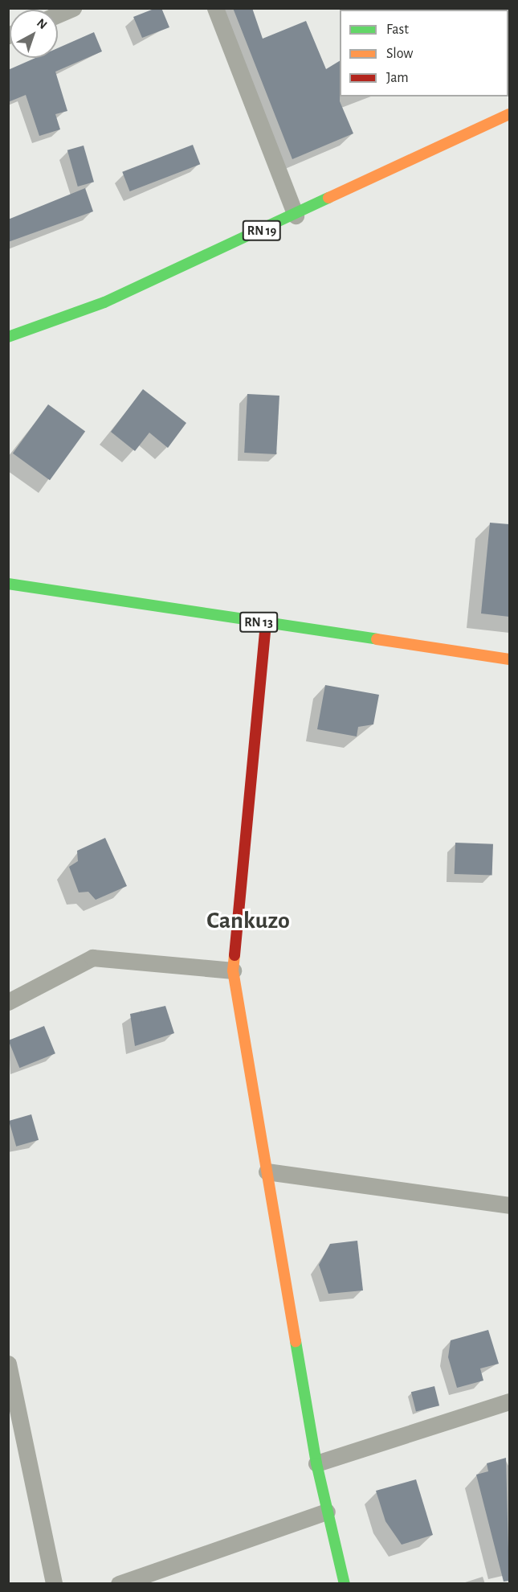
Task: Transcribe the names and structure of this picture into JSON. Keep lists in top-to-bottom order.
{
  "streets": {
    "main road": ["RN 19", "RN 13"]
  },
  "districts": ["Cankuzo"],
  "legend": ["Fast", "Slow", "Jam"],
  "north": "top right"
}
